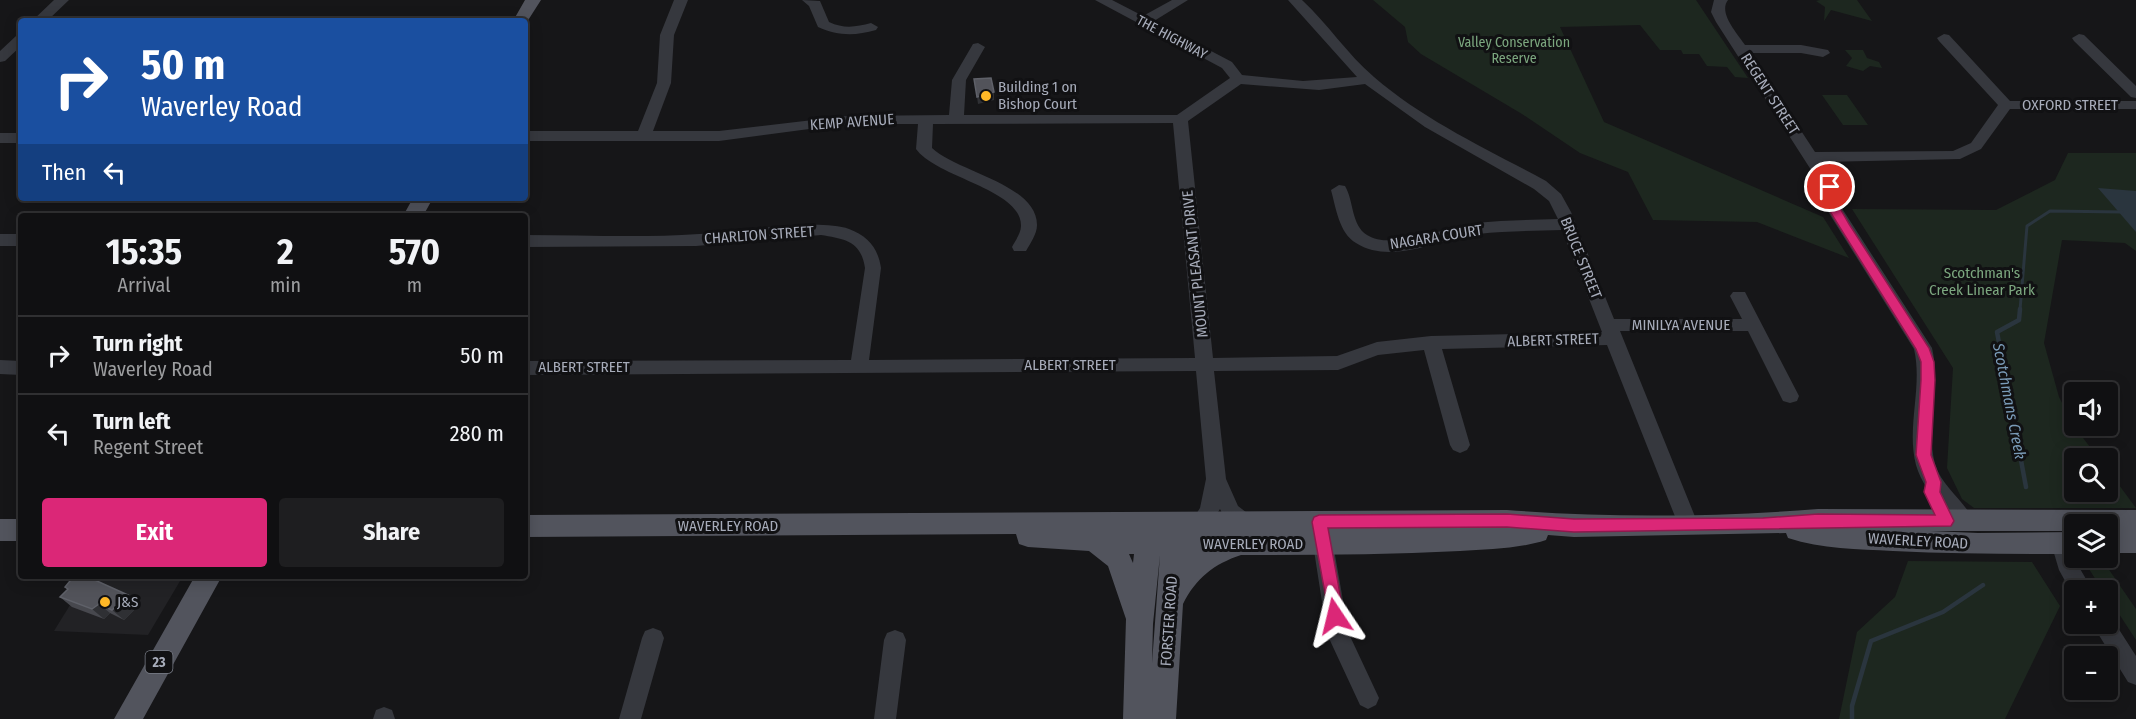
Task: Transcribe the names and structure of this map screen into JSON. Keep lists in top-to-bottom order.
{
  "streets": {
    "main road": ["WAVERLEY ROAD", "FORSTER ROAD", "23"],
    "street": [
      "THE HIGHWAY",
      "REGENT STREET",
      "OXFORD STREET",
      "KEMP AVENUE",
      "CHARLTON STREET",
      "NAGARA COURT",
      "BRUCE STREET",
      "MOUNT PLEASANT DRIVE",
      "MINILYA AVENUE",
      "ALBERT STREET"
    ]
  },
  "crossings": [
    ["REGENT STREET", "OXFORD STREET"],
    ["REGENT STREET", "WAVERLEY ROAD"],
    ["KEMP AVENUE", "MOUNT PLEASANT DRIVE"],
    ["CHARLTON STREET", "ALBERT STREET"],
    ["NAGARA COURT", "BRUCE STREET"],
    ["BRUCE STREET", "MINILYA AVENUE"],
    ["BRUCE STREET", "ALBERT STREET"],
    ["BRUCE STREET", "WAVERLEY ROAD"],
    ["MOUNT PLEASANT DRIVE", "ALBERT STREET"],
    ["MOUNT PLEASANT DRIVE", "WAVERLEY ROAD"],
    ["MINILYA AVENUE", "ALBERT STREET"],
    ["WAVERLEY ROAD", "FORSTER ROAD"]
  ],
  "water": ["Scotchmans Creek"],
  "parks": ["Valley Conservation Reserve", "Scotchman's Creek Linear Park"],
  "places": ["Building 1 on Bishop Court", "J&S"],
  "page": {
    "turn": ["50 m", "Waverley Road"],
    "then": "Then",
    "eta": [
      "15:35",
      "Arrival",
      "2",
      "min",
      "570",
      "m"
    ],
    "list": [
      {
        "name": "Turn right",
        "note": "Waverley Road",
        "value": "50 m"
      },
      {
        "name": "Turn left",
        "note": "Regent Street",
        "value": "280 m"
      }
    ],
    "map_buttons": ["+", "−"],
    "buttons": ["Exit", "Share"]
  }
}
